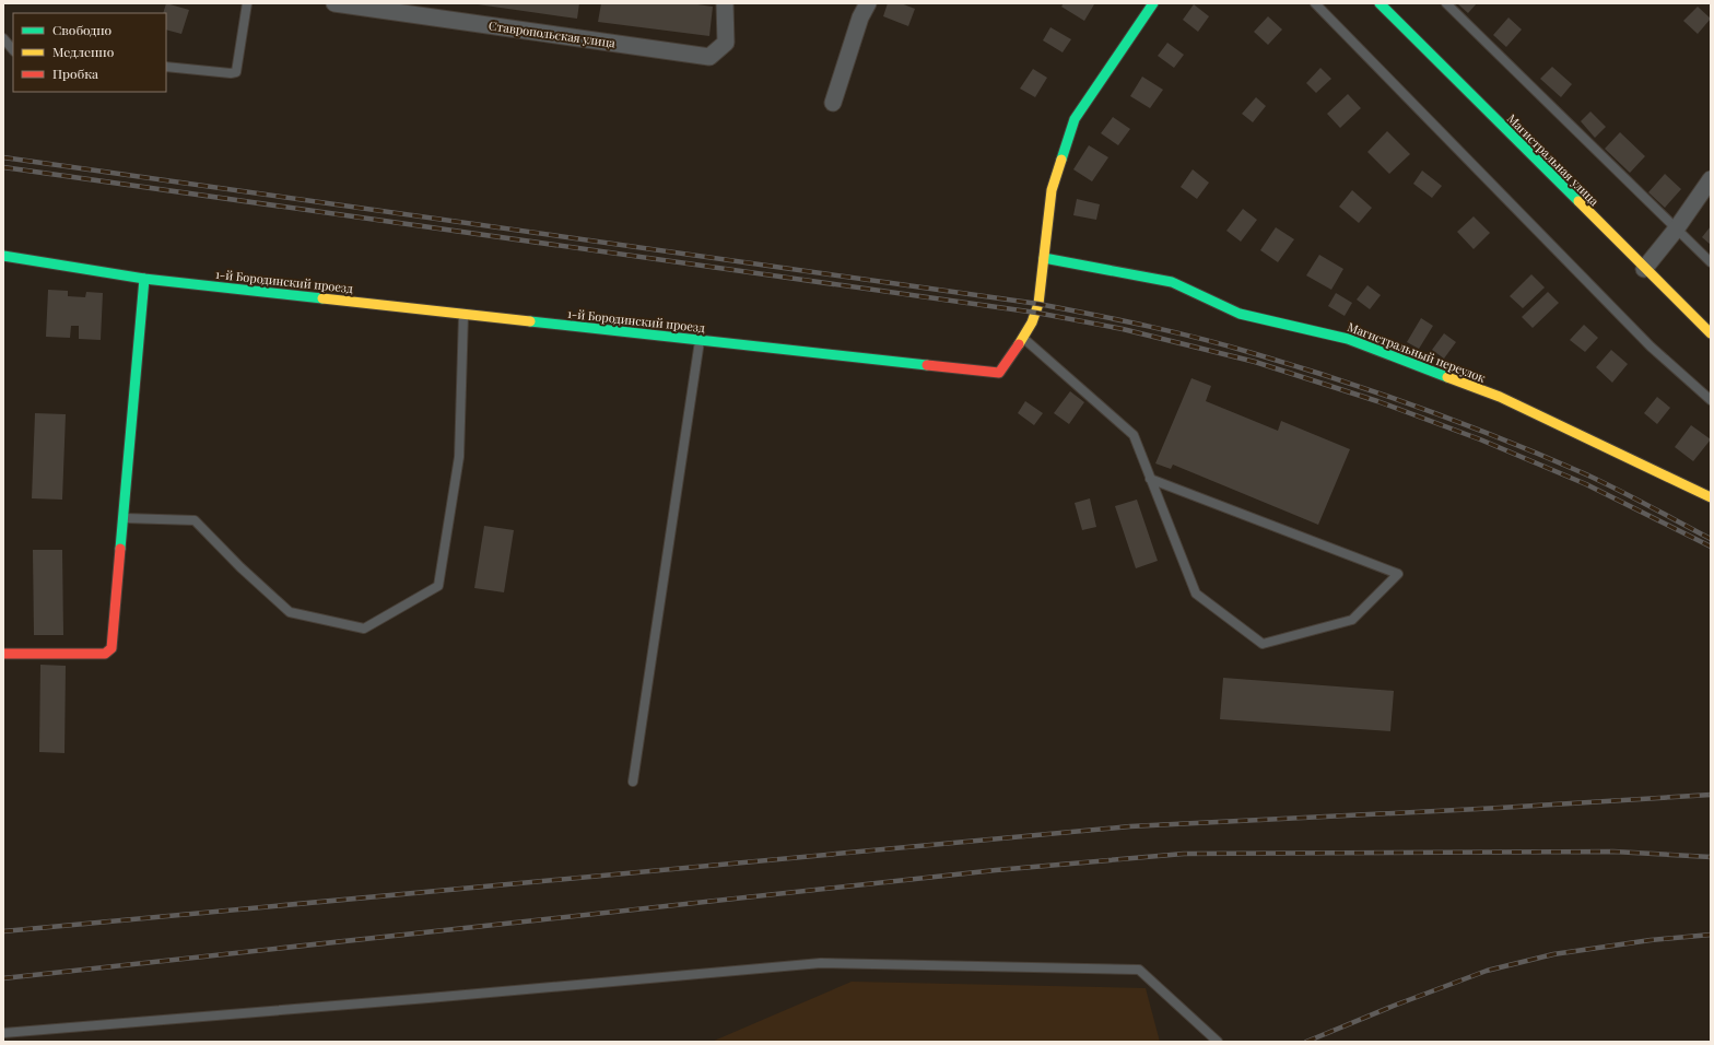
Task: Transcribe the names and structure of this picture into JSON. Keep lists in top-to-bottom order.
{
  "streets": {
    "street": [
      "Ставропольская улица",
      "Магистральная улица",
      "1-й Бородинский проезд",
      "Магистральный переулок"
    ]
  },
  "crossings": [
    ["1-й Бородинский проезд", "Магистральный переулок"]
  ],
  "legend": ["Свободно", "Медленно", "Пробка"]
}
